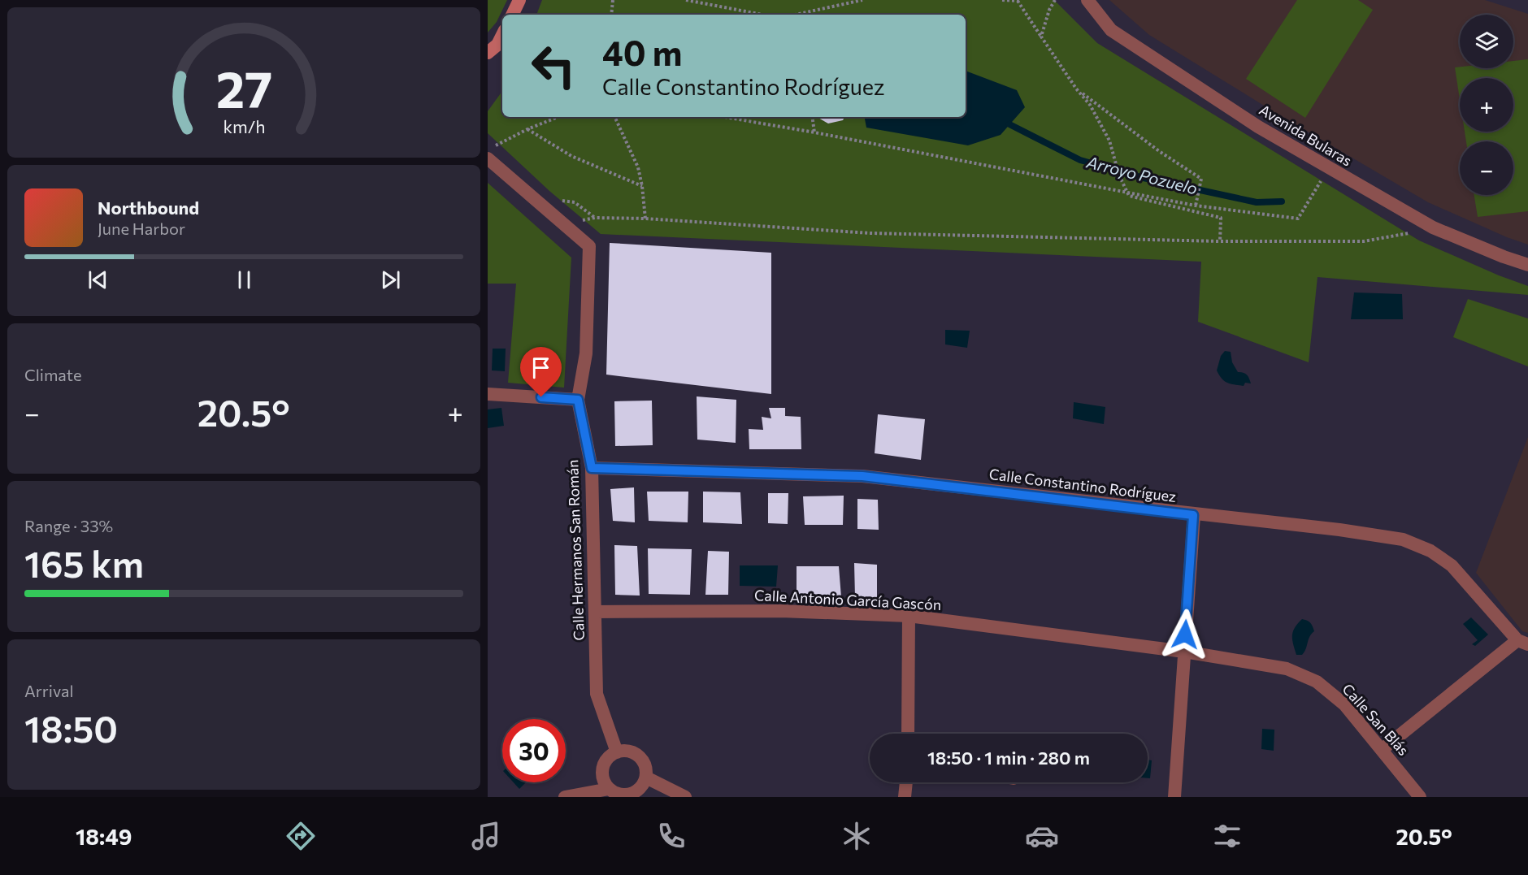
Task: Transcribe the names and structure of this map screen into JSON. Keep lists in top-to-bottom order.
{
  "streets": {
    "street": [
      "Avenida Bularas",
      "Calle Constantino Rodríguez",
      "Calle Hermanos San Román",
      "Calle Antonio García Gascón",
      "Calle San Blás"
    ]
  },
  "crossings": [
    ["Calle Constantino Rodríguez", "Calle Hermanos San Román"],
    ["Calle Hermanos San Román", "Calle Antonio García Gascón"],
    ["Calle Antonio García Gascón", "Calle San Blás"]
  ],
  "water": ["Arroyo Pozuelo"],
  "page": {
    "map_buttons": ["+", "−"],
    "turn": ["40 m", "Calle Constantino Rodríguez"],
    "song": ["Northbound", "June Harbor"],
    "tile": [
      "Climate",
      ["Range · 33%", "165 km"],
      ["Arrival", "18:50"]
    ],
    "heat": ["−", "20.5°", "+"],
    "limit": "30",
    "trip": "18:50 · 1 min · 280 m",
    "tabs": ["18:49", "20.5°"],
    "gauge": ["27", "km/h"]
  }
}
